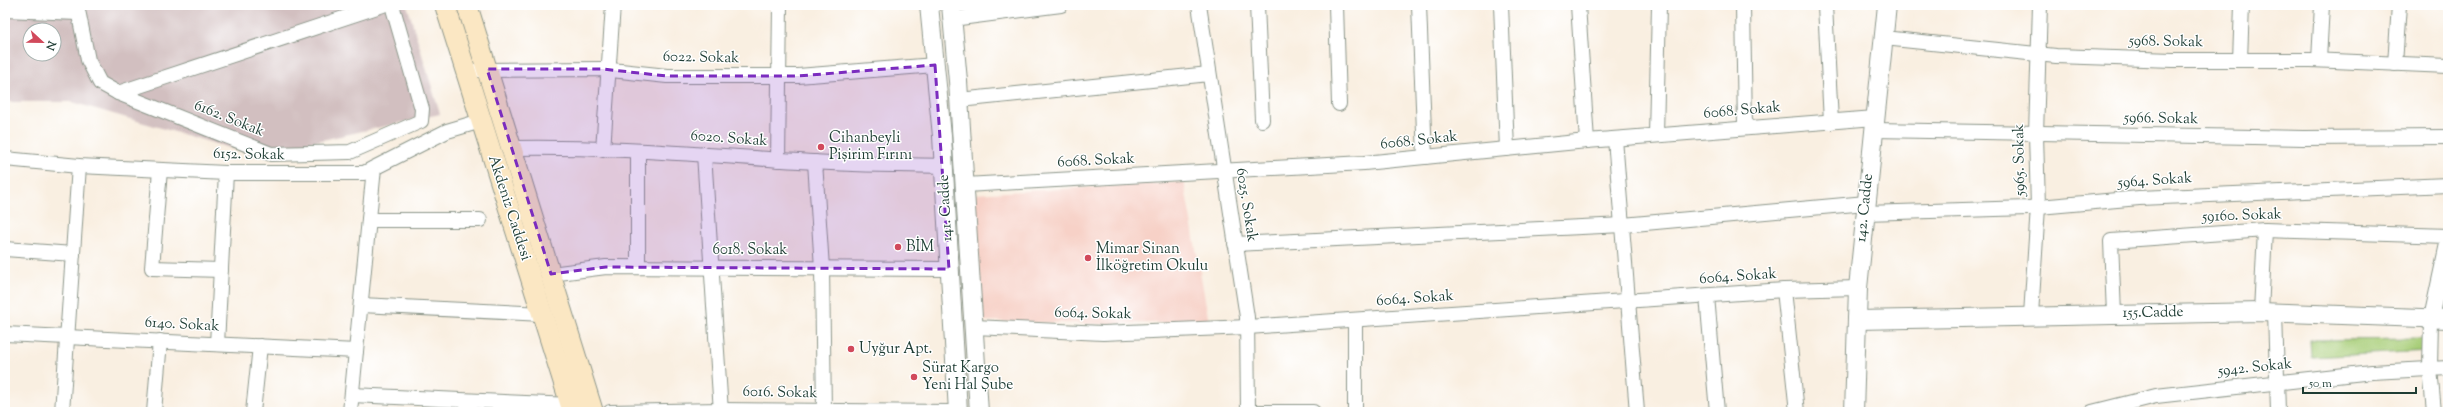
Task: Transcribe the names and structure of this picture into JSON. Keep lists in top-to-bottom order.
{
  "streets": {
    "main road": ["Akdeniz Caddesi"],
    "street": [
      "5968. Sokak",
      "6022. Sokak",
      "6068. Sokak",
      "6162. Sokak",
      "5966. Sokak",
      "6020. Sokak",
      "6152. Sokak",
      "5965. Sokak",
      "5964. Sokak",
      "6025. Sokak",
      "141. Cadde",
      "142. Cadde",
      "59160. Sokak",
      "6018. Sokak",
      "6064. Sokak",
      "155.Cadde",
      "6140. Sokak",
      "5942. Sokak",
      "6016. Sokak"
    ]
  },
  "crossings": [
    ["5968. Sokak", "5965. Sokak"],
    ["5968. Sokak", "142. Cadde"],
    ["6022. Sokak", "Akdeniz Caddesi"],
    ["6022. Sokak", "141. Cadde"],
    ["6068. Sokak", "5966. Sokak"],
    ["6068. Sokak", "6025. Sokak"],
    ["6068. Sokak", "141. Cadde"],
    ["6068. Sokak", "142. Cadde"],
    ["5966. Sokak", "5965. Sokak"],
    ["5966. Sokak", "142. Cadde"],
    ["6020. Sokak", "Akdeniz Caddesi"],
    ["6020. Sokak", "141. Cadde"],
    ["6152. Sokak", "Akdeniz Caddesi"],
    ["5965. Sokak", "5964. Sokak"],
    ["5965. Sokak", "155.Cadde"],
    ["5964. Sokak", "6025. Sokak"],
    ["5964. Sokak", "142. Cadde"],
    ["6025. Sokak", "6064. Sokak"],
    ["Akdeniz Caddesi", "6018. Sokak"],
    ["141. Cadde", "6018. Sokak"],
    ["141. Cadde", "6064. Sokak"],
    ["142. Cadde", "6064. Sokak"],
    ["142. Cadde", "155.Cadde"],
    ["59160. Sokak", "155.Cadde"]
  ],
  "places": [
    "Cihanbeyli Pişirim Fırını",
    "BİM",
    "Mimar Sinan İlköğretim Okulu",
    "Uyğur Apt.",
    "Sürat Kargo Yeni Hal Şube"
  ],
  "scale_bar": "50 m",
  "north": "right"
}
